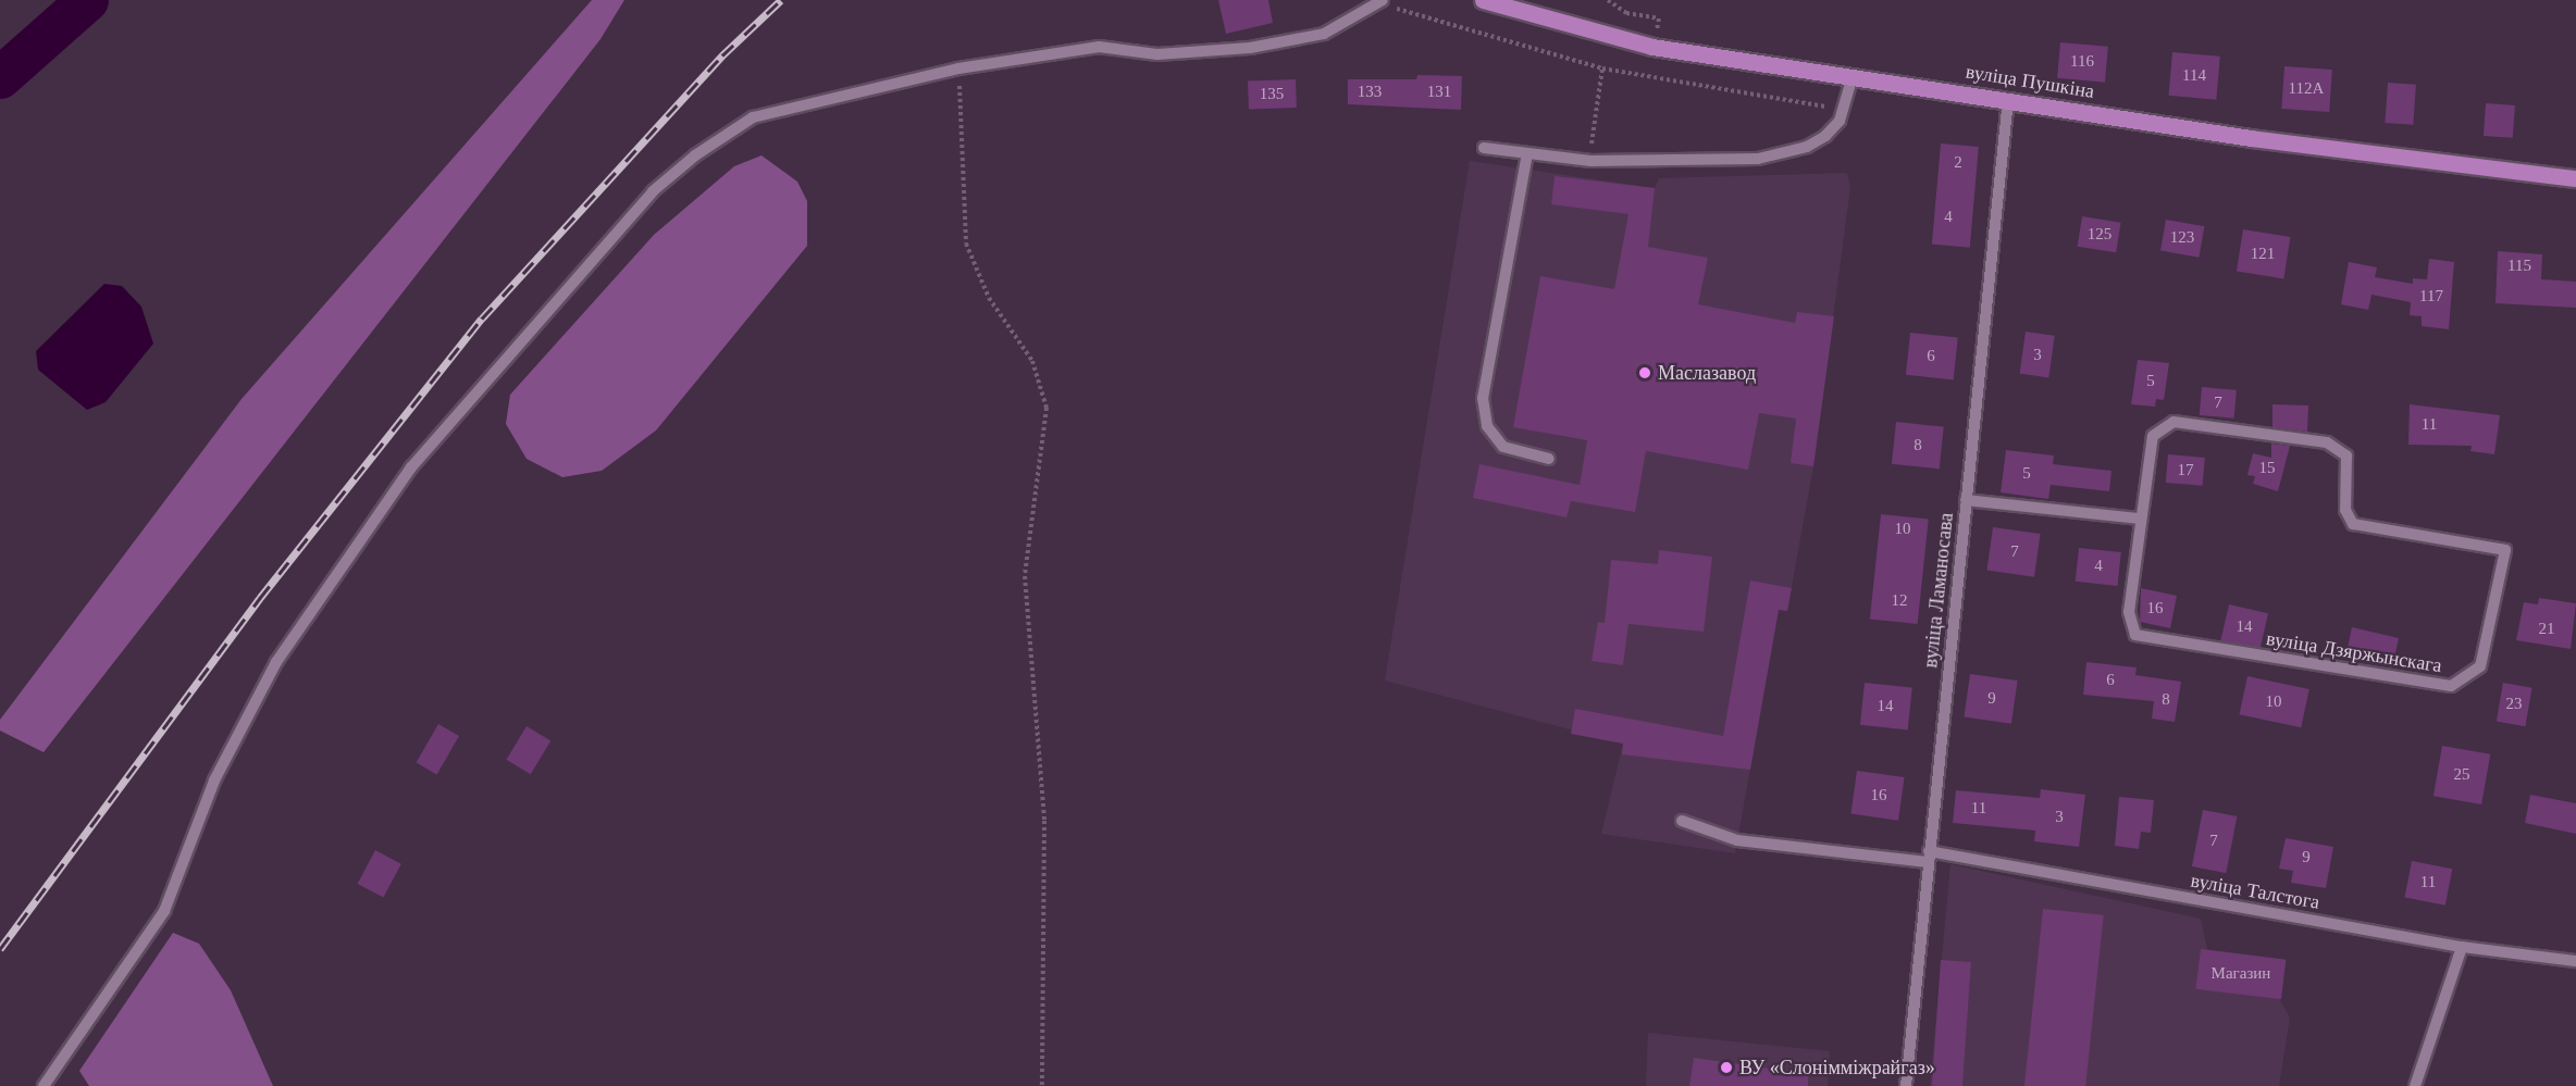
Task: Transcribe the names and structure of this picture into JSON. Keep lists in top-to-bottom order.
{
  "streets": {
    "main road": ["вуліца Пушкіна"],
    "street": ["вуліца Ламаносава", "вуліца Дзяржынскага", "вуліца Талстога"]
  },
  "crossings": [
    ["вуліца Пушкіна", "вуліца Ламаносава"],
    ["вуліца Ламаносава", "вуліца Талстога"]
  ],
  "places": ["Маслазавод", "ВУ «Слонімміжрайгаз»"],
  "house_numbers": [
    "116",
    "114",
    "112А",
    "133",
    "131",
    "135",
    "2",
    "4",
    "125",
    "123",
    "121",
    "115",
    "117",
    "3",
    "6",
    "5",
    "7",
    "11",
    "8",
    "15",
    "17",
    "5",
    "10",
    "7",
    "4",
    "12",
    "16",
    "14",
    "21",
    "6",
    "9",
    "8",
    "10",
    "23",
    "14",
    "25",
    "16",
    "11",
    "3",
    "7",
    "9",
    "11",
    "Магазин"
  ]
}
